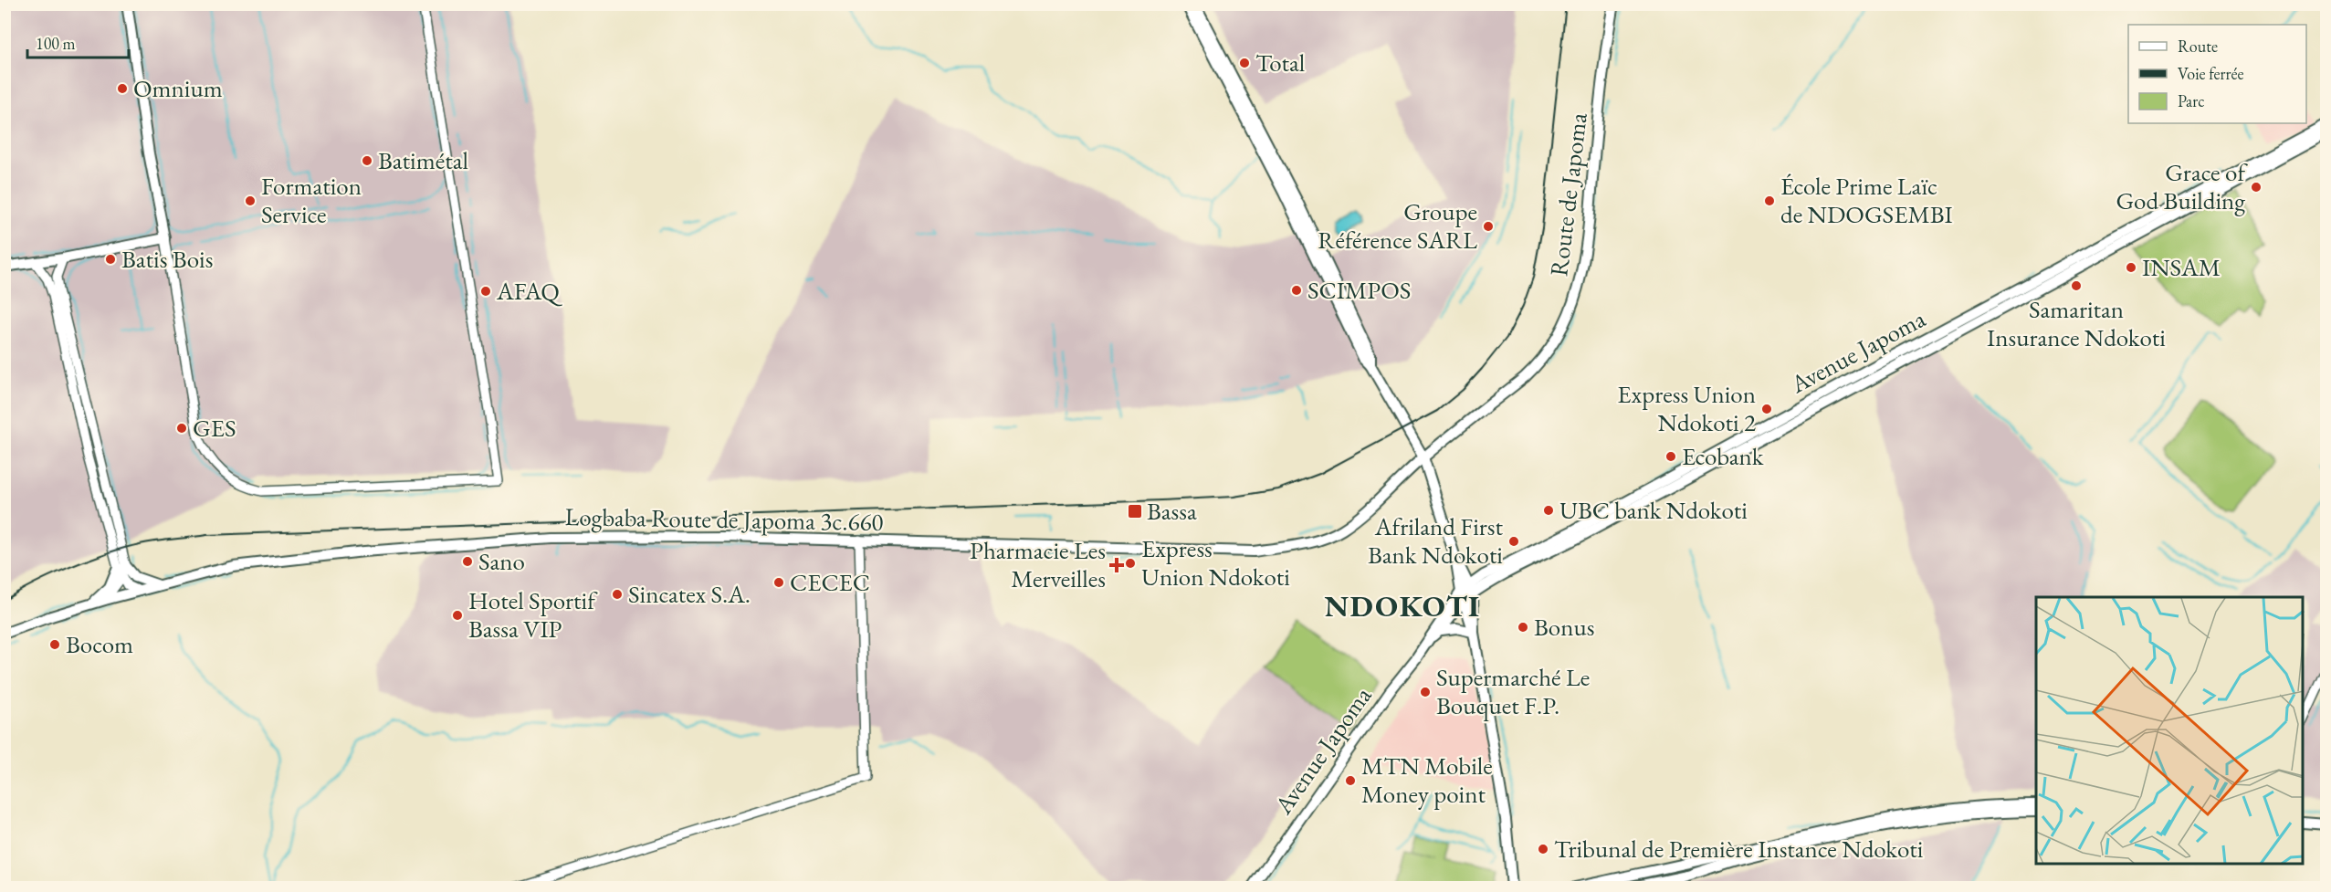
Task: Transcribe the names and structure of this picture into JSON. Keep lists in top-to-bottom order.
{
  "streets": {
    "main road": ["Route de Japoma", "Avenue Japoma", "Logbaba Route de Japoma 3c.660"]
  },
  "crossings": [
    ["Route de Japoma", "Logbaba Route de Japoma 3c.660"]
  ],
  "districts": ["NDOKOTI"],
  "places": {
    "other": [
      "Total",
      "Omnium",
      "Batimétal",
      "Grace of God Building",
      "Formation Service",
      "École Prime Laïc de NDOGSEMBI",
      "Groupe Référence SARL",
      "Batis Bois",
      "INSAM",
      "Samaritan Insurance Ndokoti",
      "SCIMPOS",
      "AFAQ",
      "Express Union Ndokoti 2",
      "GES",
      "Ecobank",
      "UBC bank Ndokoti",
      "Afriland First Bank Ndokoti",
      "Sano",
      "Express Union Ndokoti",
      "CECEC",
      "Sincatex S.A.",
      "Hotel Sportif Bassa VIP",
      "Bonus",
      "Bocom",
      "Supermarché Le Bouquet F.P.",
      "MTN Mobile Money point",
      "Tribunal de Première Instance Ndokoti"
    ],
    "transit": ["Bassa"],
    "health": ["Pharmacie Les Merveilles"]
  },
  "legend": ["Route", "Voie ferrée", "Parc"],
  "scale_bar": "100 m"
}
